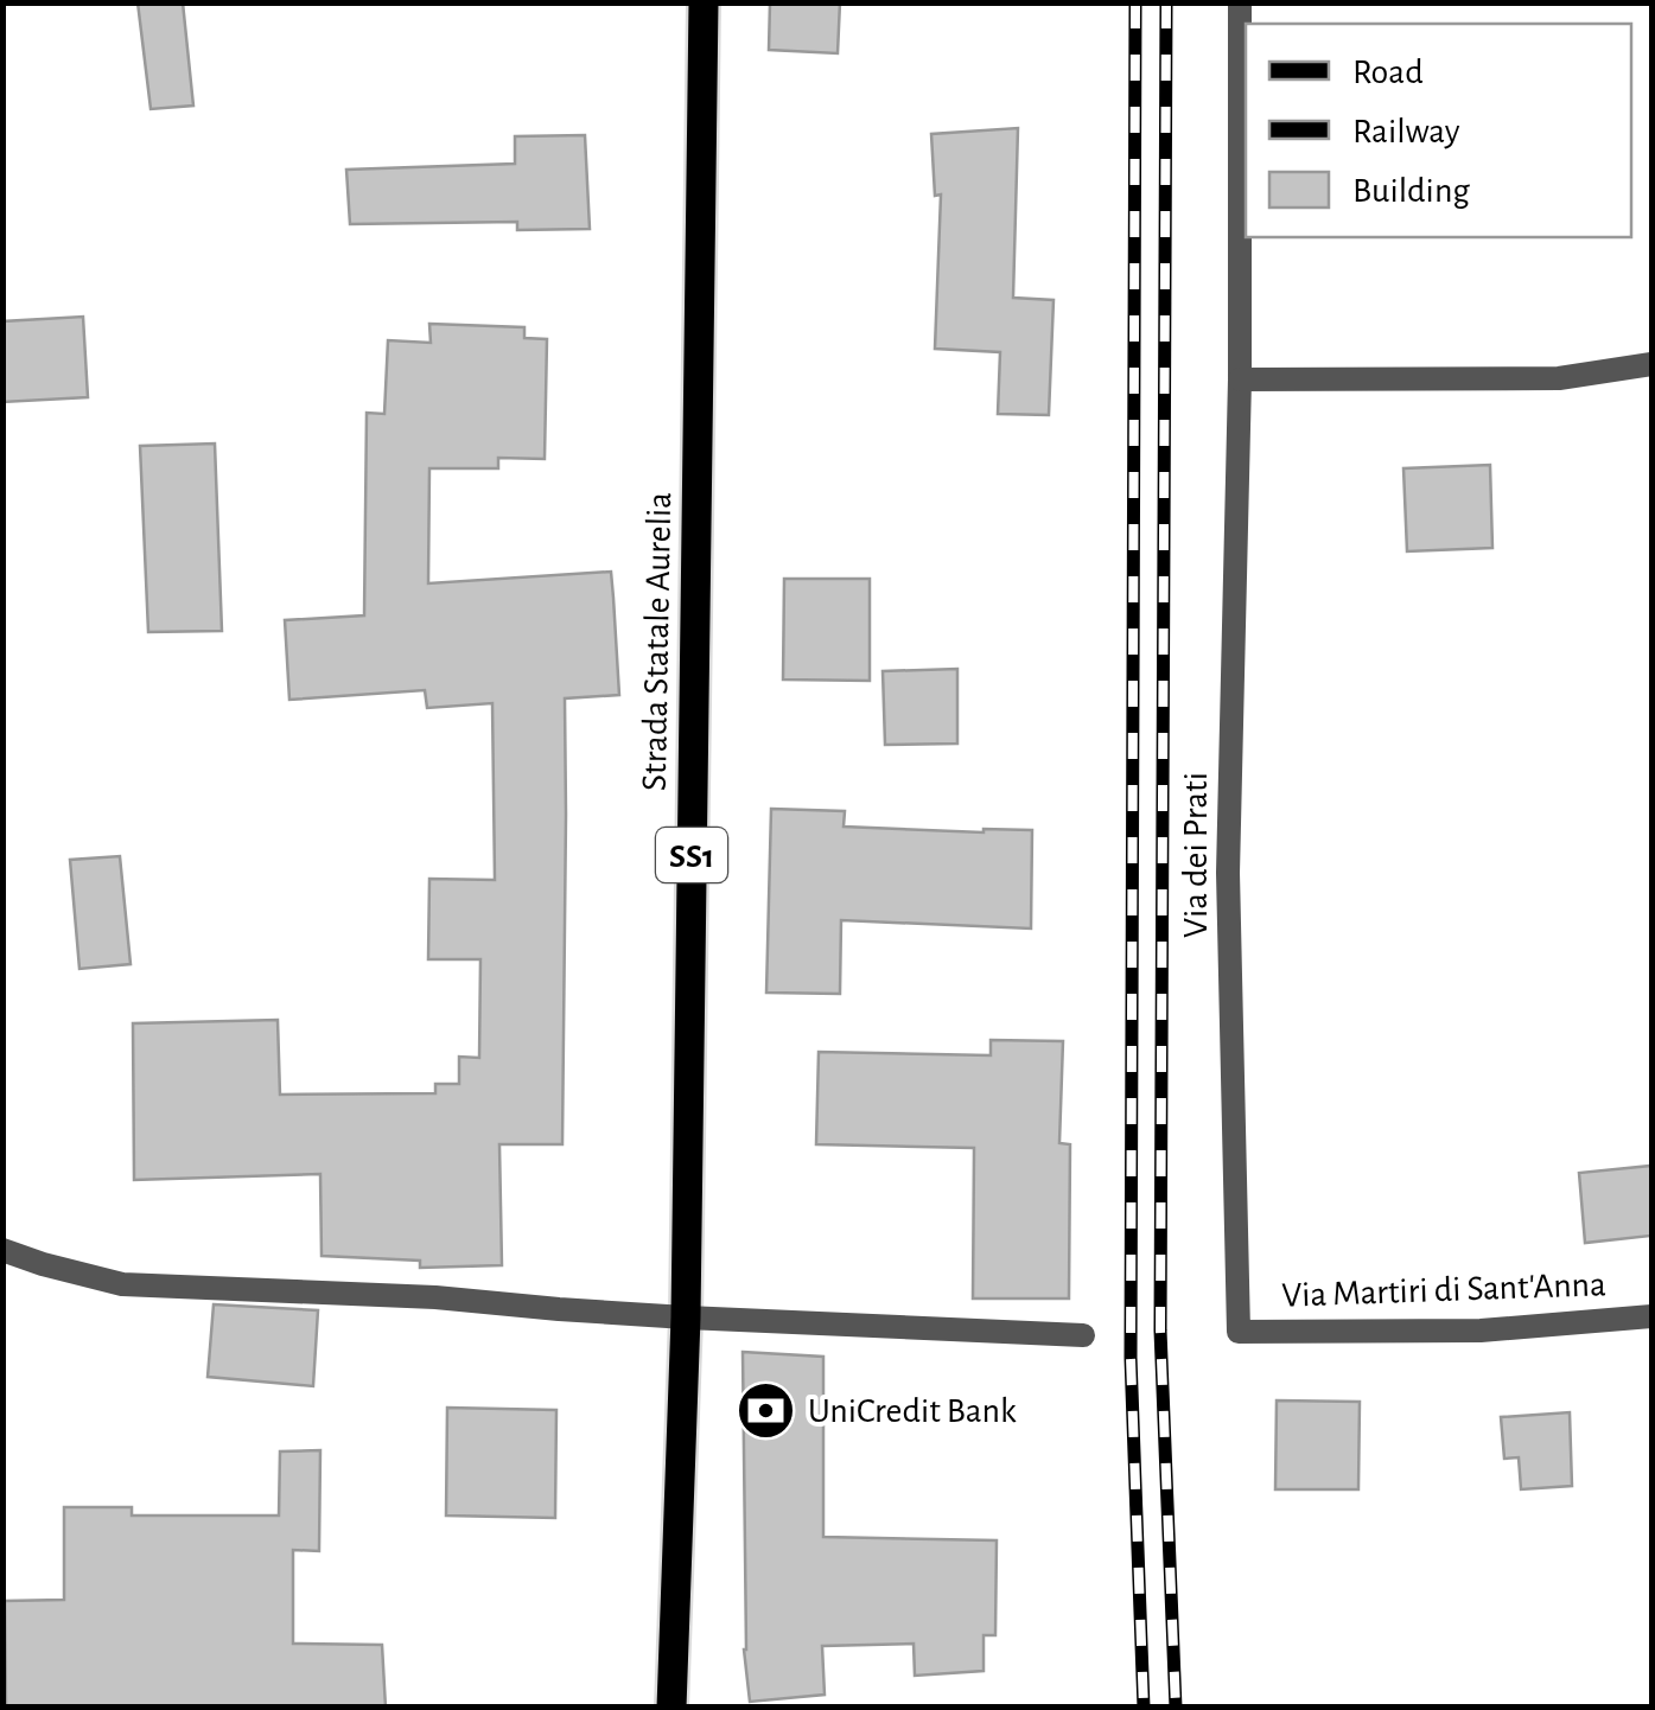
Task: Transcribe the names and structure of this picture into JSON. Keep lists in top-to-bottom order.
{
  "streets": {
    "main road": ["Strada Statale Aurelia", "SS1"],
    "street": ["Via dei Prati", "Via Martiri di Sant'Anna"]
  },
  "crossings": [
    ["Via dei Prati", "Via Martiri di Sant'Anna"]
  ],
  "places": {
    "bank": ["UniCredit Bank"]
  },
  "legend": ["Road", "Railway", "Building"]
}
